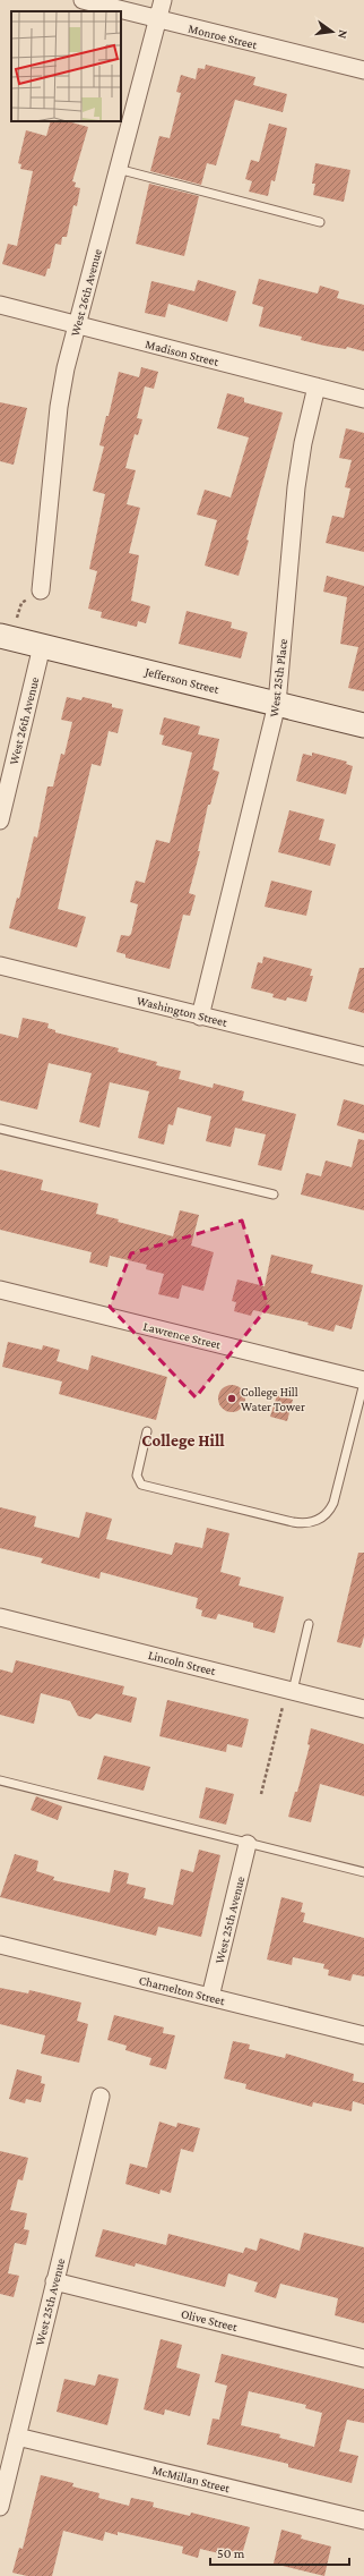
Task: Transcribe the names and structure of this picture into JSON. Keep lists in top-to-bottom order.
{
  "streets": {
    "street": [
      "Monroe Street",
      "West 26th Avenue",
      "Madison Street",
      "West 25th Place",
      "Jefferson Street",
      "Washington Street",
      "Lawrence Street",
      "Lincoln Street",
      "West 25th Avenue",
      "Charnelton Street",
      "Olive Street",
      "McMillan Street"
    ]
  },
  "crossings": [
    ["Monroe Street", "West 26th Avenue"],
    ["West 26th Avenue", "Madison Street"],
    ["West 26th Avenue", "Jefferson Street"],
    ["Madison Street", "West 25th Place"],
    ["West 25th Place", "Jefferson Street"],
    ["West 25th Place", "Washington Street"],
    ["West 25th Avenue", "Charnelton Street"],
    ["West 25th Avenue", "Olive Street"],
    ["West 25th Avenue", "McMillan Street"]
  ],
  "districts": ["College Hill"],
  "places": ["College Hill Water Tower"],
  "scale_bar": "50 m",
  "north": "right"
}
